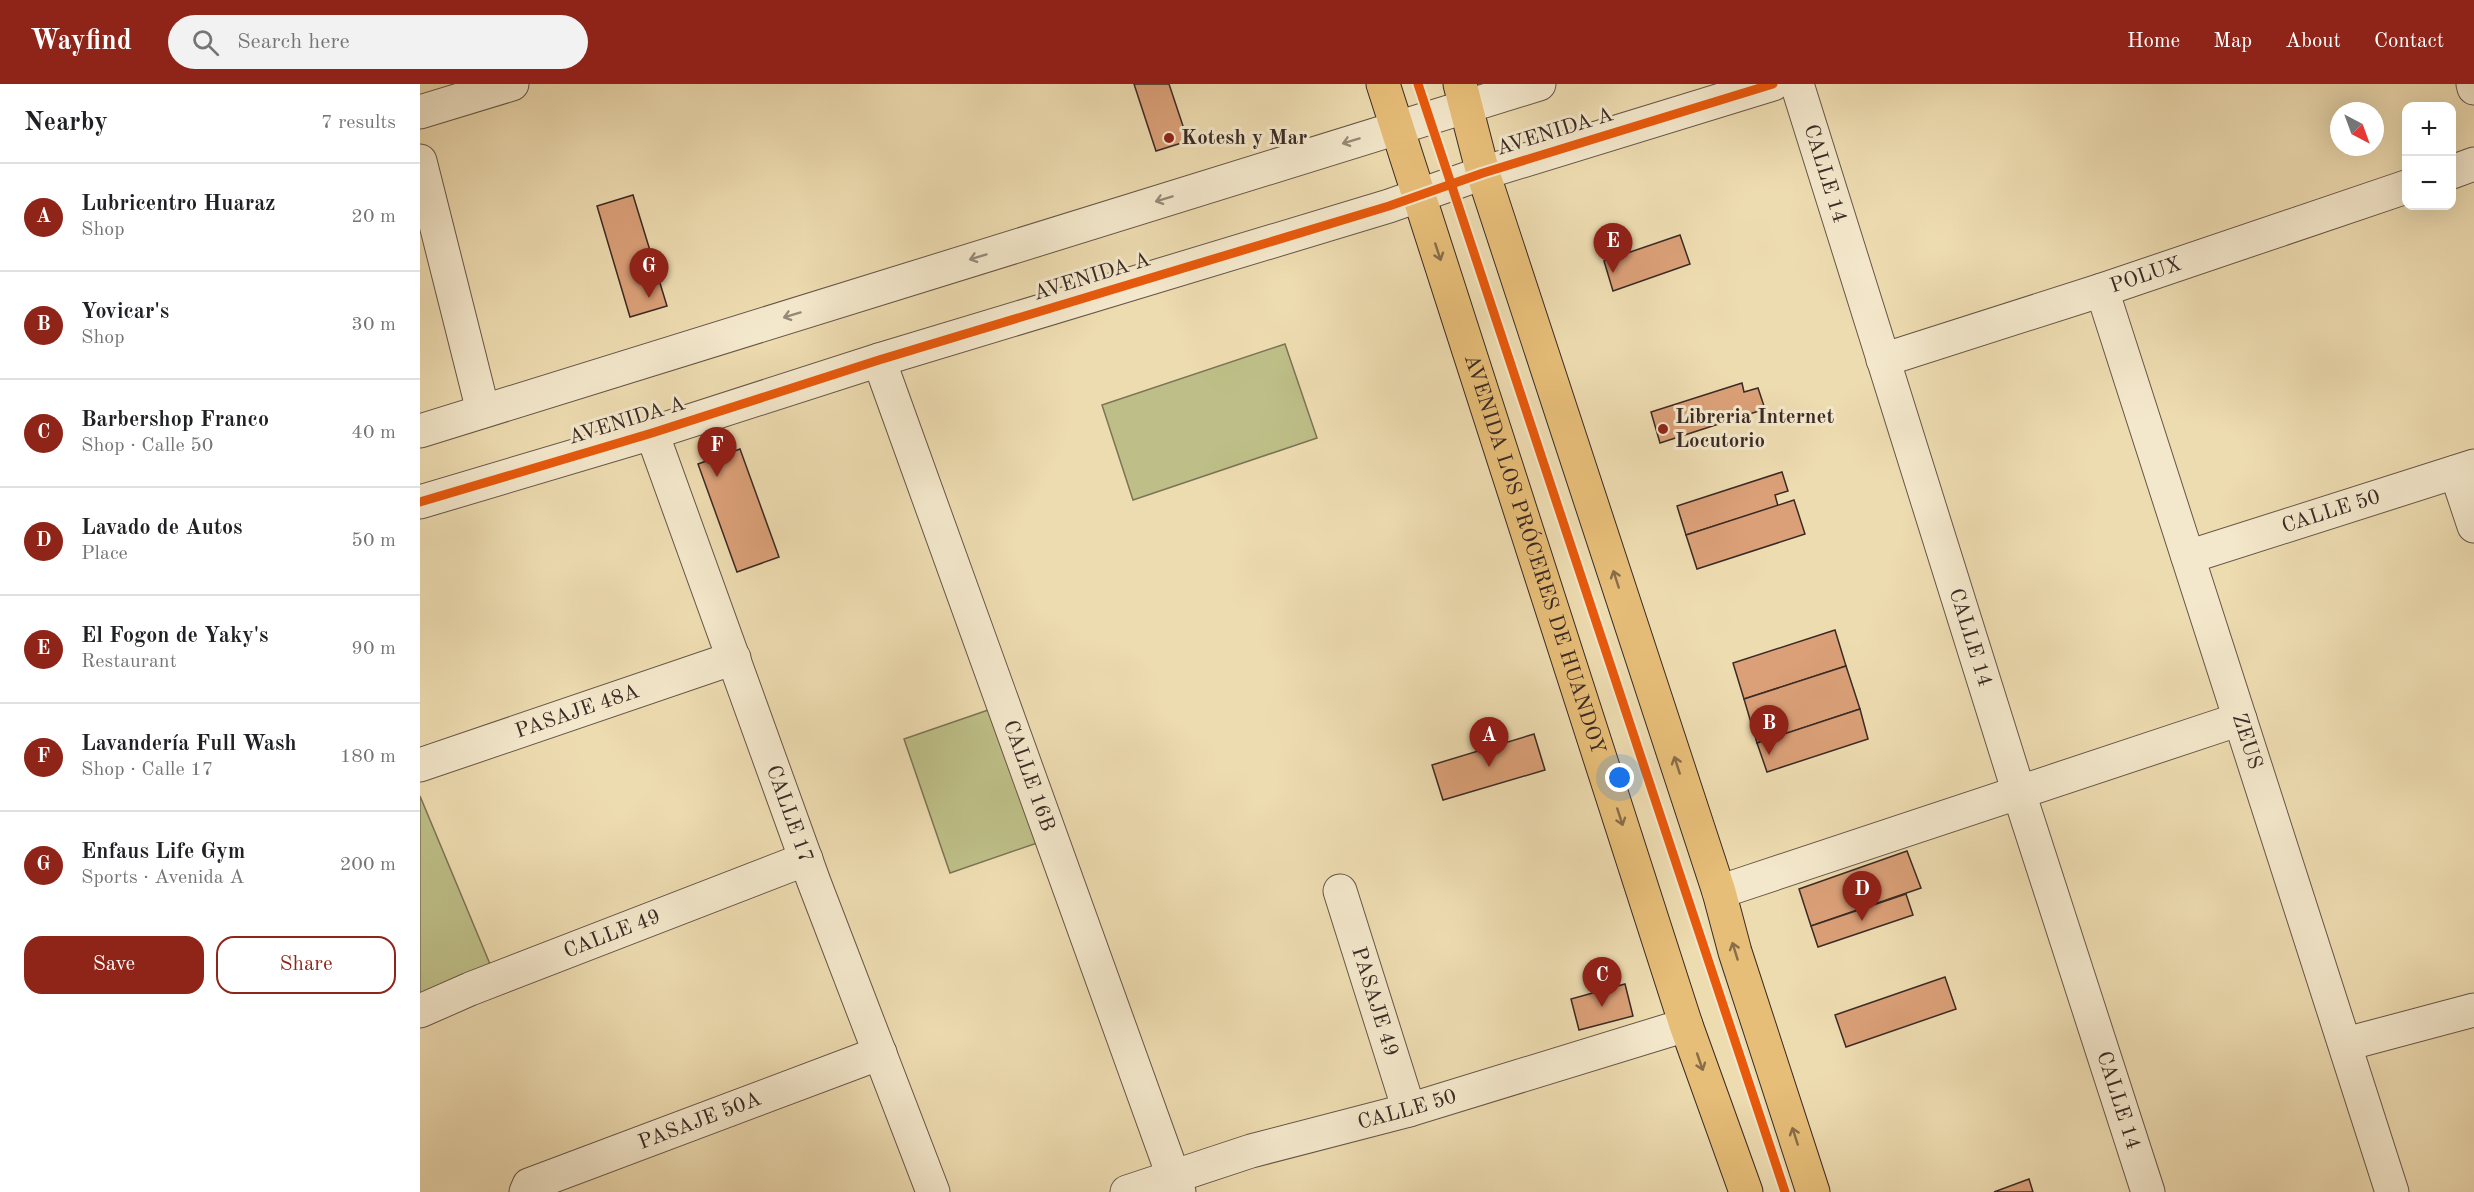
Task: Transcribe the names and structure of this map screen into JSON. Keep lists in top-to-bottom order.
{
  "streets": {
    "main road": ["AVENIDA LOS PRÓCERES DE HUANDOY"],
    "street": [
      "AVENIDA A",
      "CALLE 14",
      "POLUX",
      "CALLE 50",
      "PASAJE 48A",
      "ZEUS",
      "CALLE 16B",
      "CALLE 17",
      "CALLE 49",
      "PASAJE 49",
      "PASAJE 50A"
    ]
  },
  "crossings": [
    ["AVENIDA A", "AVENIDA LOS PRÓCERES DE HUANDOY"],
    ["AVENIDA A", "CALLE 16B"],
    ["AVENIDA A", "CALLE 17"],
    ["CALLE 14", "POLUX"],
    ["POLUX", "ZEUS"],
    ["CALLE 50", "AVENIDA LOS PRÓCERES DE HUANDOY"],
    ["CALLE 50", "ZEUS"],
    ["CALLE 50", "CALLE 16B"],
    ["CALLE 50", "PASAJE 49"],
    ["PASAJE 48A", "CALLE 17"],
    ["CALLE 17", "CALLE 49"],
    ["CALLE 17", "PASAJE 50A"]
  ],
  "places": ["Kotesh y Mar", "Libreria Internet Locutorio"],
  "north": "bottom right",
  "page": {
    "header": "Wayfind",
    "search": "Search here",
    "nav": [
      "Home",
      "Map",
      "About",
      "Contact"
    ],
    "heading": ["Nearby", "7 results"],
    "map_buttons": ["+", "−"],
    "list": [
      {
        "mark": "A",
        "name": "Lubricentro Huaraz",
        "note": "Shop",
        "value": "20 m"
      },
      {
        "mark": "B",
        "name": "Yovicar's",
        "note": "Shop",
        "value": "30 m"
      },
      {
        "mark": "C",
        "name": "Barbershop Franco",
        "note": "Shop · Calle 50",
        "value": "40 m"
      },
      {
        "mark": "D",
        "name": "Lavado de Autos",
        "note": "Place",
        "value": "50 m"
      },
      {
        "mark": "E",
        "name": "El Fogon de Yaky's",
        "note": "Restaurant",
        "value": "90 m"
      },
      {
        "mark": "F",
        "name": "Lavandería Full Wash",
        "note": "Shop · Calle 17",
        "value": "180 m"
      },
      {
        "mark": "G",
        "name": "Enfaus Life Gym",
        "note": "Sports · Avenida A",
        "value": "200 m"
      }
    ],
    "pins": [
      "E",
      "G",
      "F",
      "B",
      "A",
      "D",
      "C"
    ],
    "buttons": ["Save", "Share"]
  }
}
